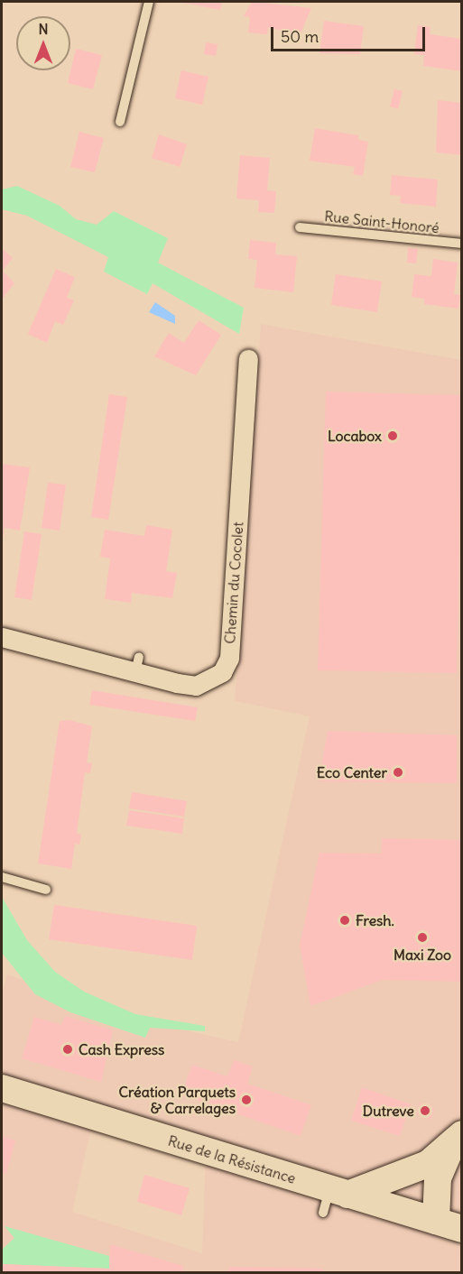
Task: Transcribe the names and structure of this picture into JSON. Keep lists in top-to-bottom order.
{
  "streets": {
    "street": ["Chemin du Cocolet", "Rue de la Résistance"],
    "lane": ["Rue Saint-Honoré"]
  },
  "places": [
    "Locabox",
    "Eco Center",
    "Fresh.",
    "Maxi Zoo",
    "Cash Express",
    "Création Parquets & Carrelages",
    "Dutreve"
  ],
  "scale_bar": "50 m",
  "north": "top"
}
